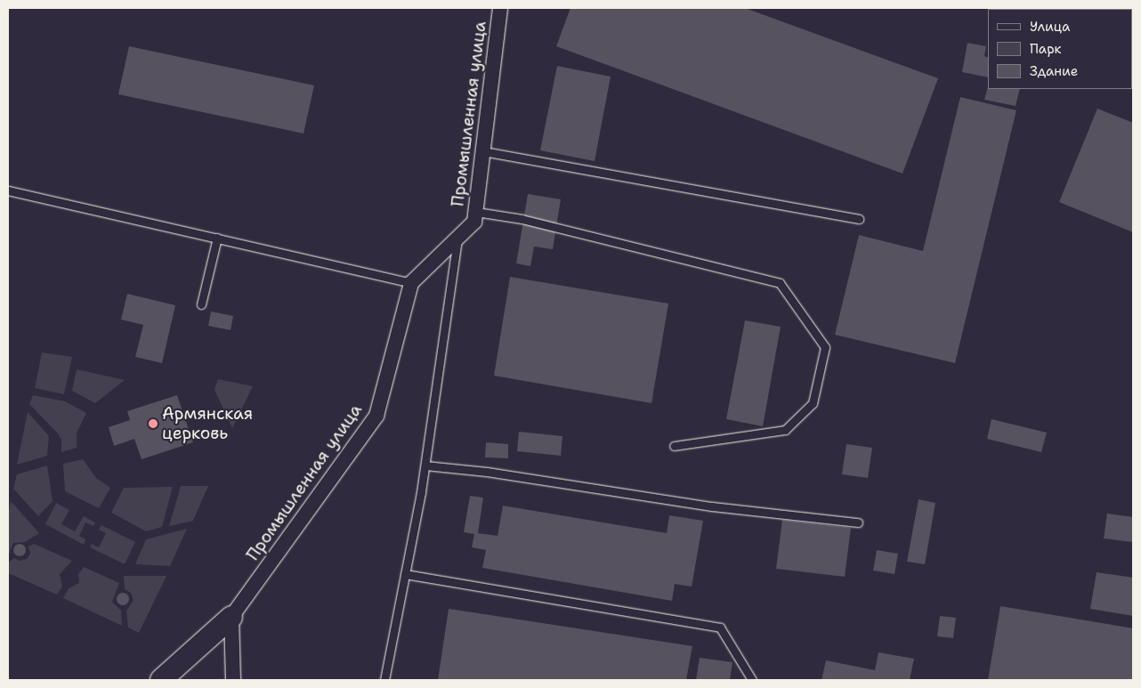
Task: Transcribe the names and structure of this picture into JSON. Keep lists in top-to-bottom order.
{
  "streets": {
    "street": ["Промышленная улица"]
  },
  "places": ["Армянская церковь"],
  "legend": ["Улица", "Парк", "Здание"]
}
